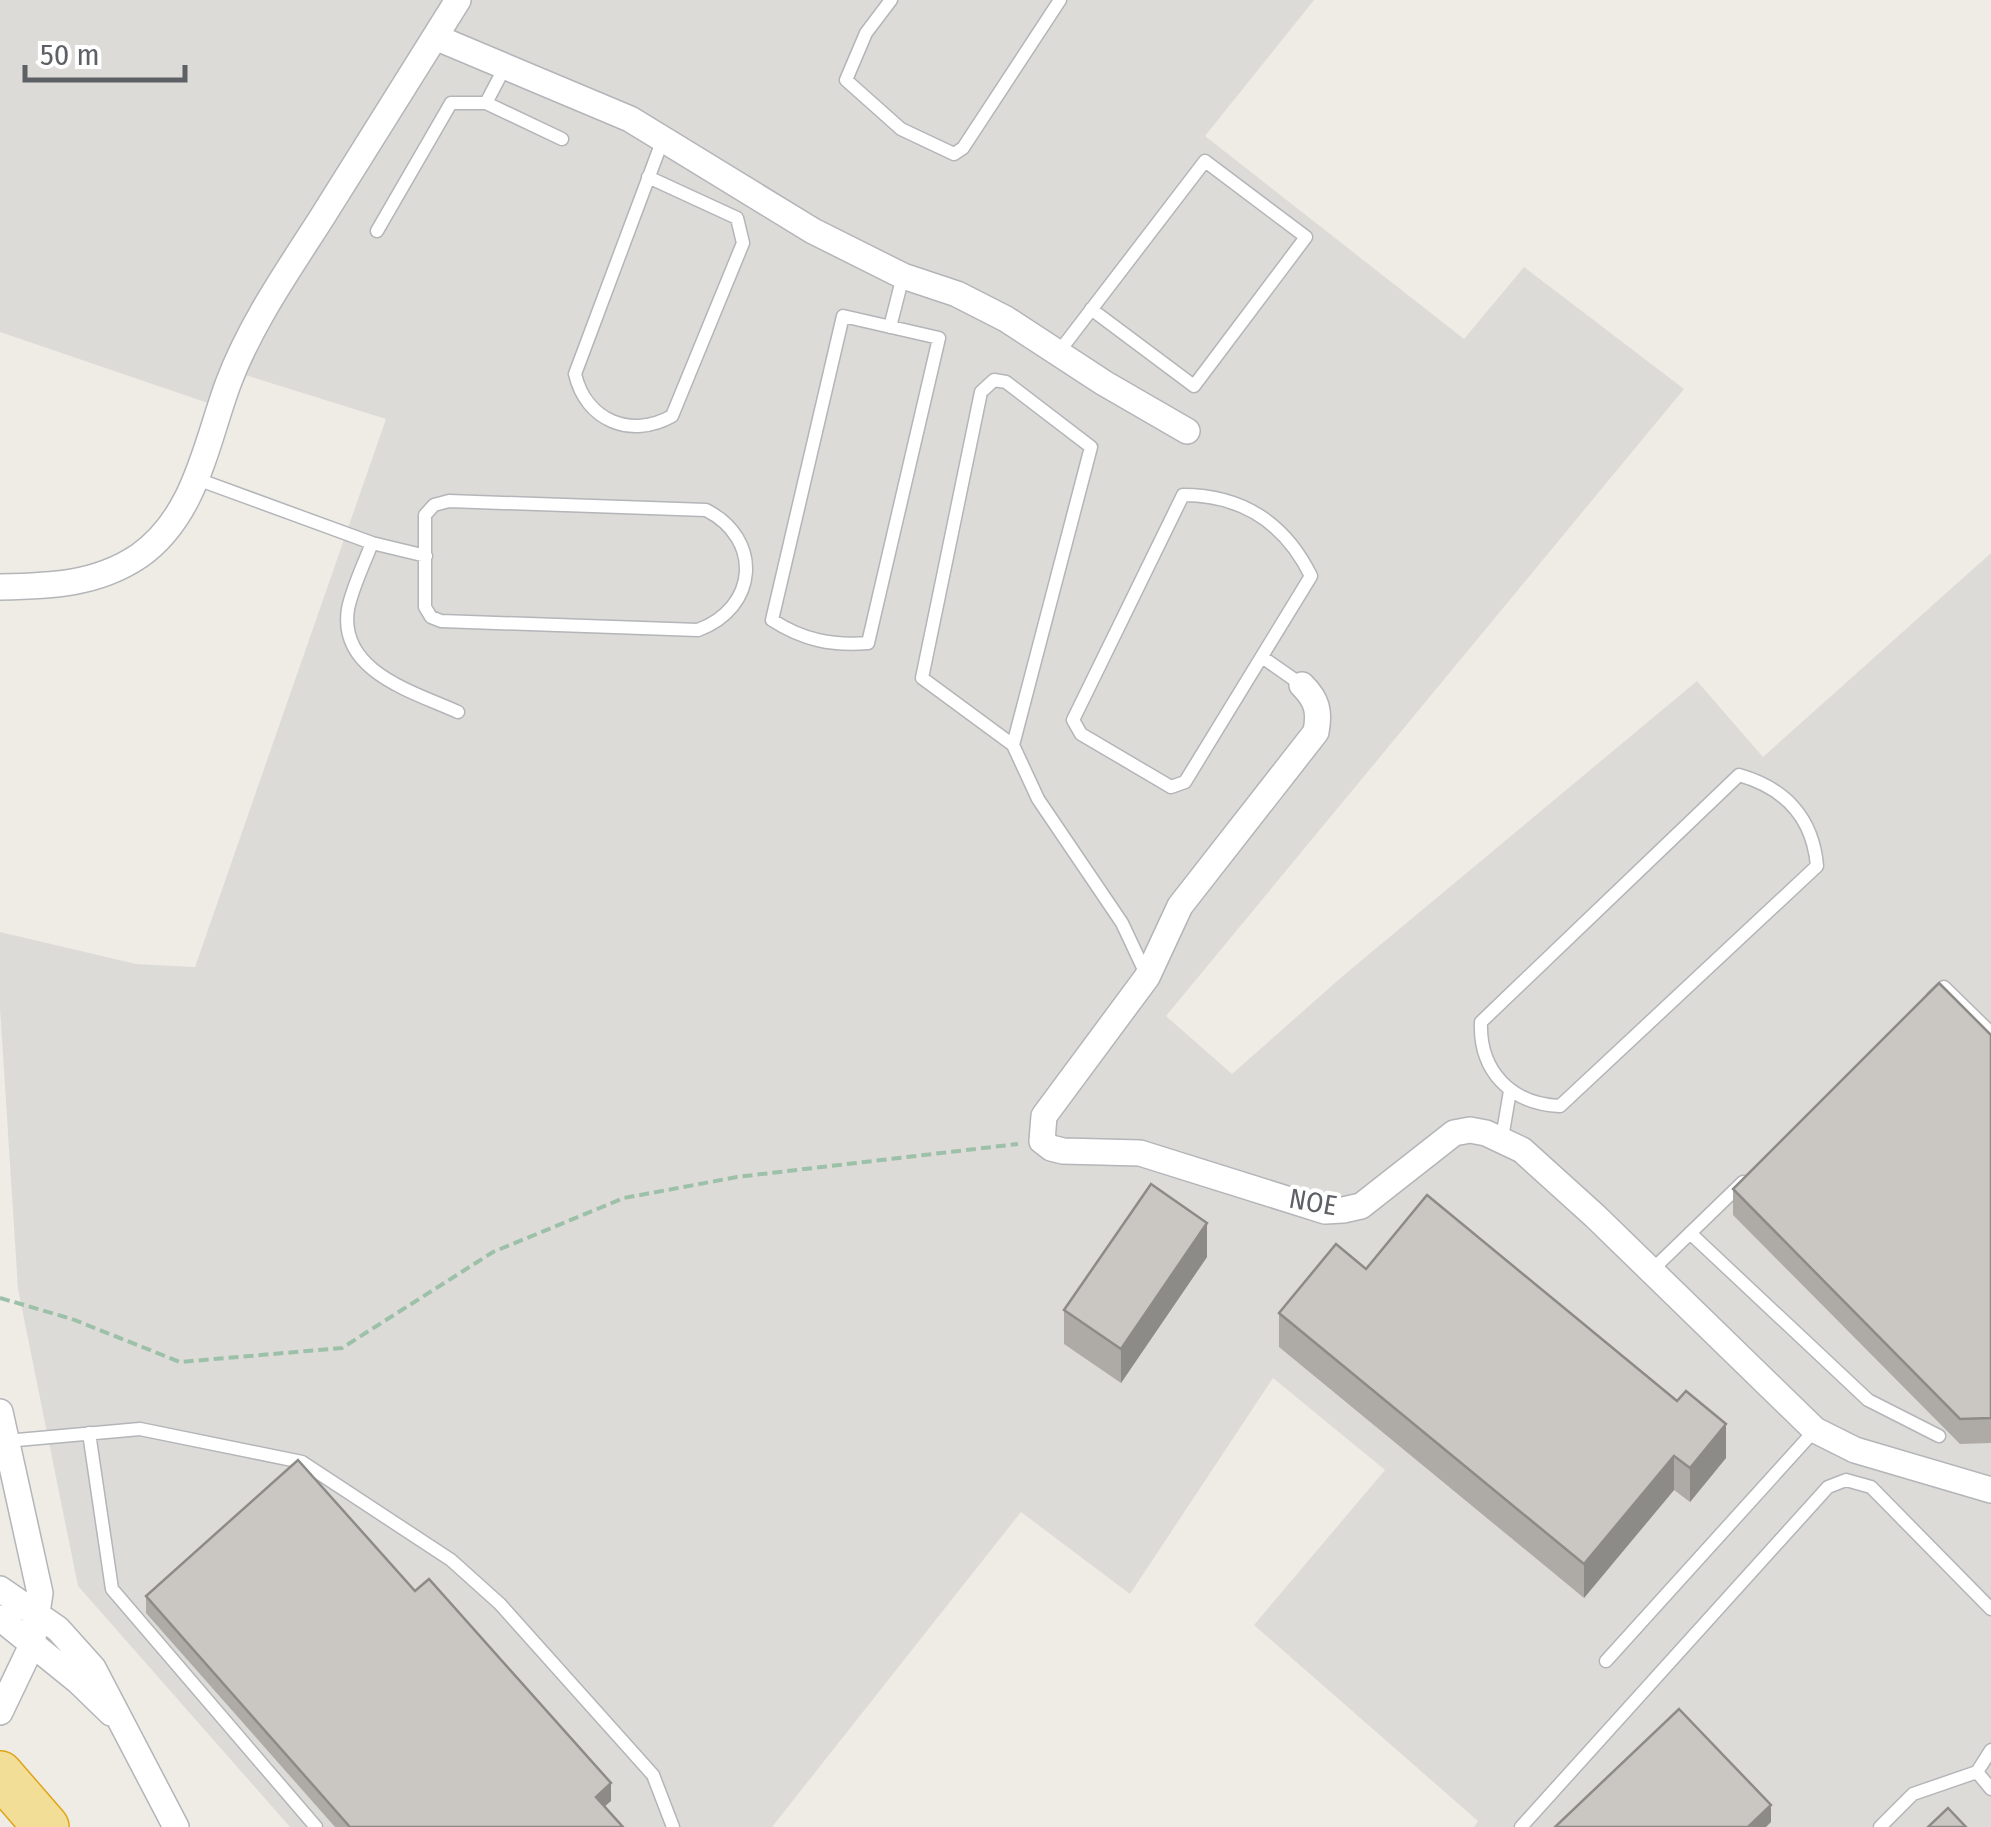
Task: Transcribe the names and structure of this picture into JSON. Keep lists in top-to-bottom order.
{
  "streets": {
    "street": ["NOE"]
  },
  "scale_bar": "50 m"
}
